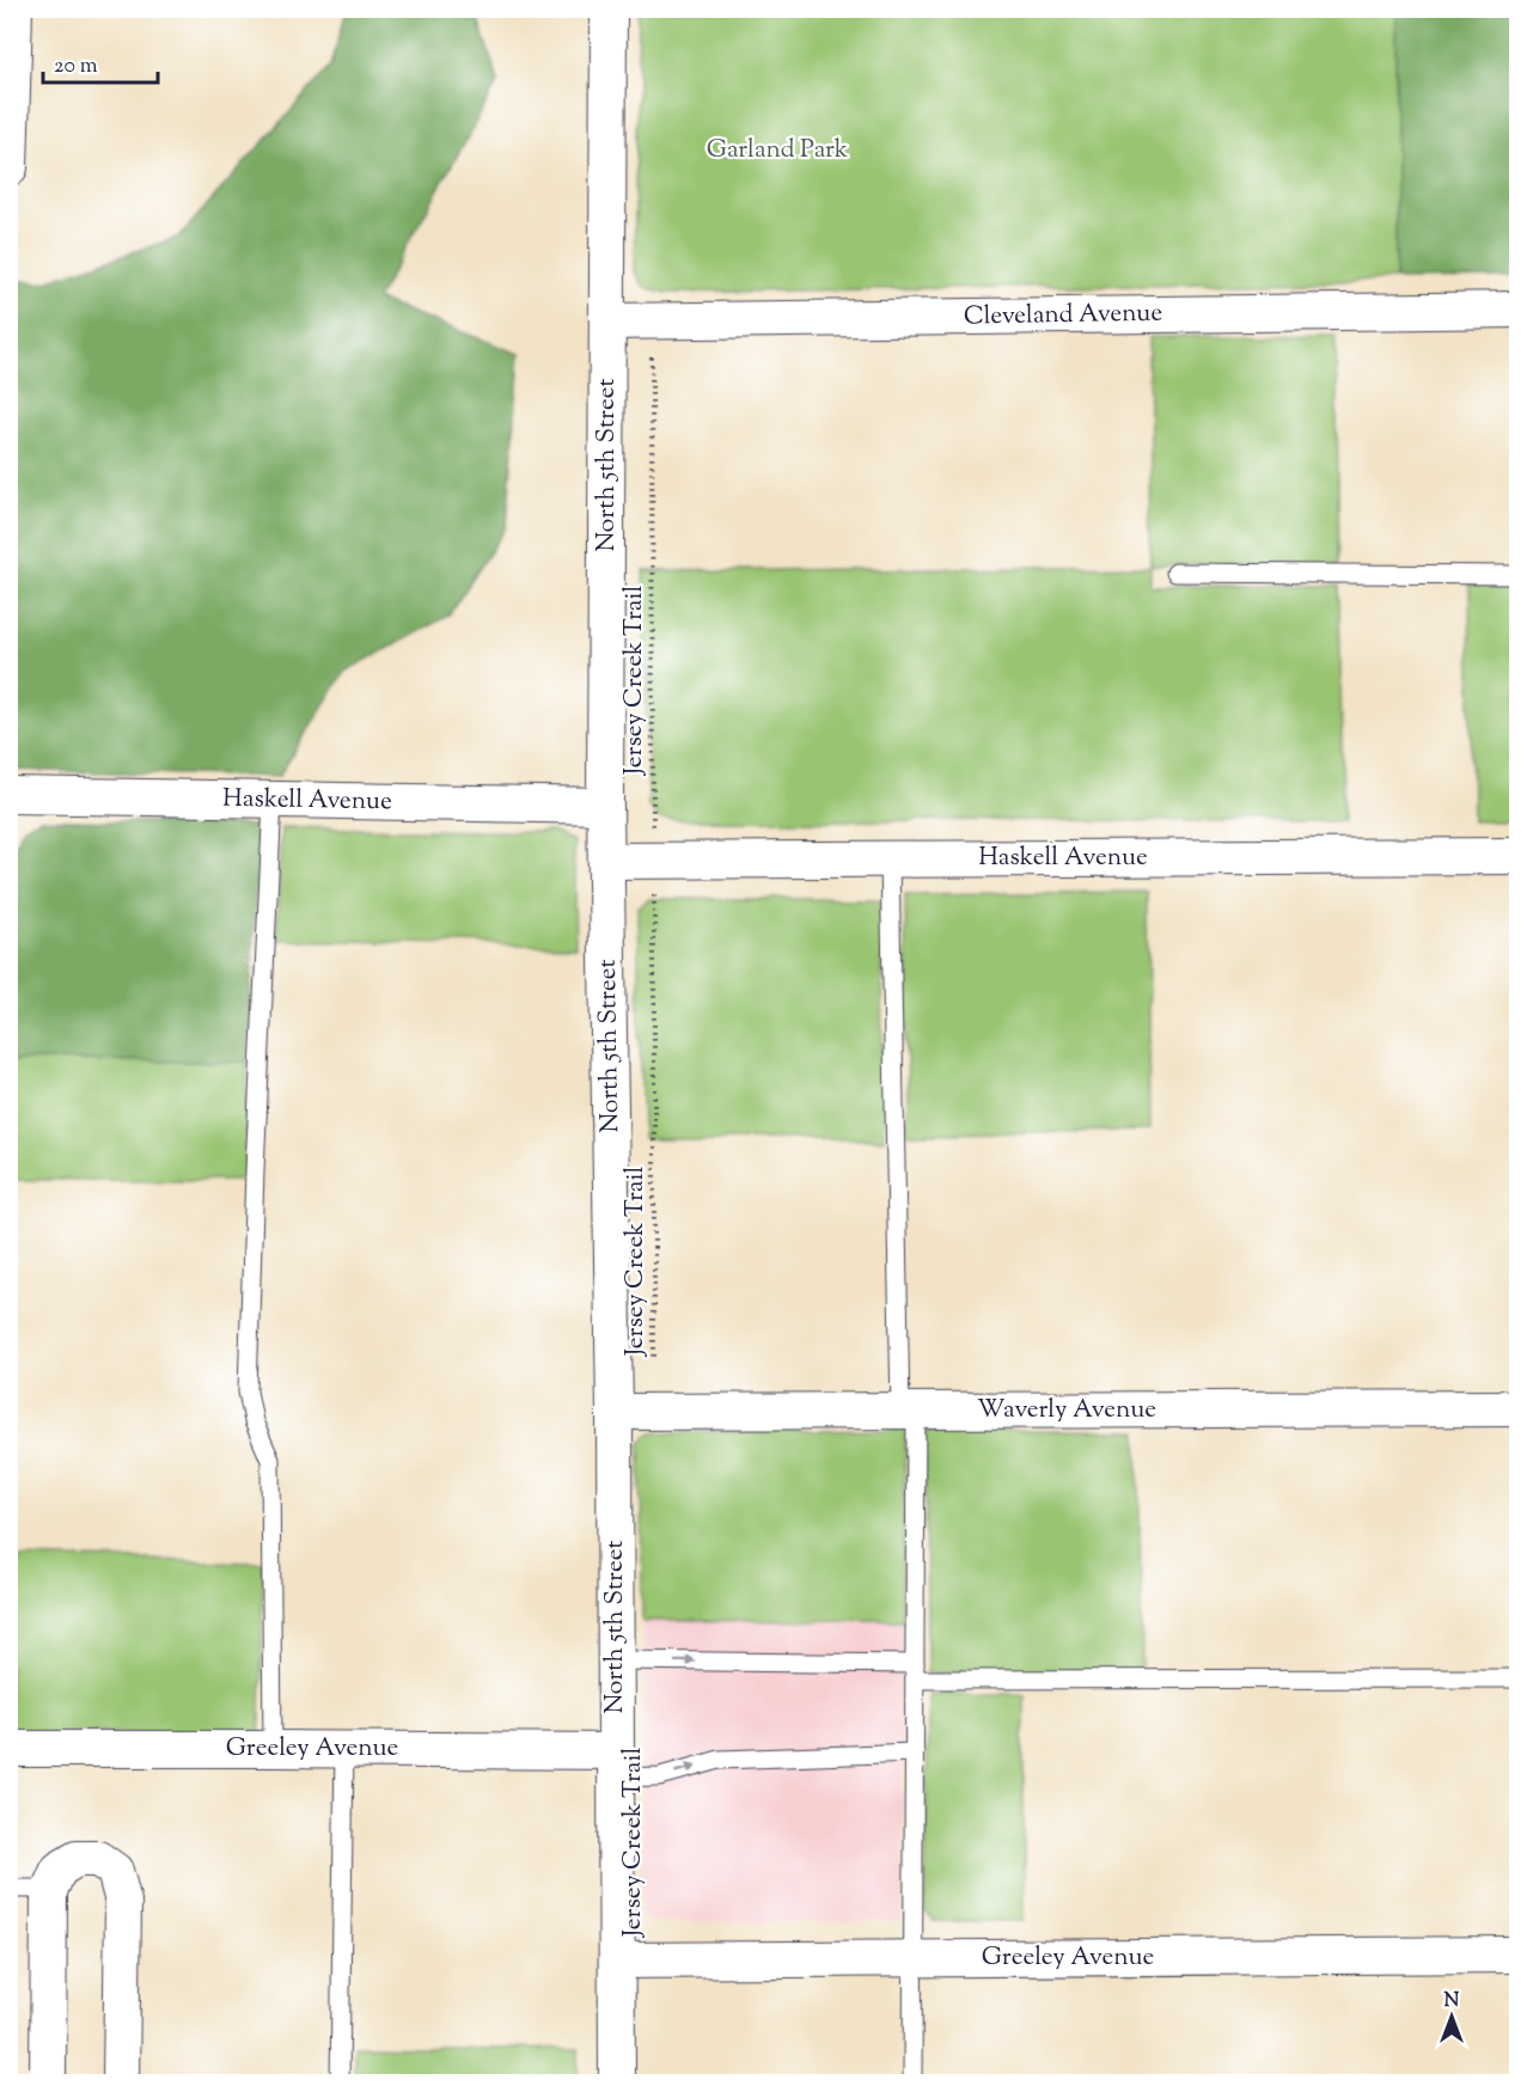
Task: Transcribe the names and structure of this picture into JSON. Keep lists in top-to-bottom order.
{
  "streets": {
    "street": [
      "Cleveland Avenue",
      "North 5th Street",
      "Haskell Avenue",
      "Waverly Avenue",
      "Greeley Avenue"
    ],
    "path": ["Jersey Creek Trail"]
  },
  "crossings": [
    ["Cleveland Avenue", "North 5th Street"],
    ["Cleveland Avenue", "Jersey Creek Trail"],
    ["North 5th Street", "Haskell Avenue"],
    ["North 5th Street", "Waverly Avenue"],
    ["North 5th Street", "Greeley Avenue"],
    ["Jersey Creek Trail", "Haskell Avenue"],
    ["Jersey Creek Trail", "Waverly Avenue"]
  ],
  "parks": ["Garland Park"],
  "scale_bar": "20 m",
  "north": "top"
}
